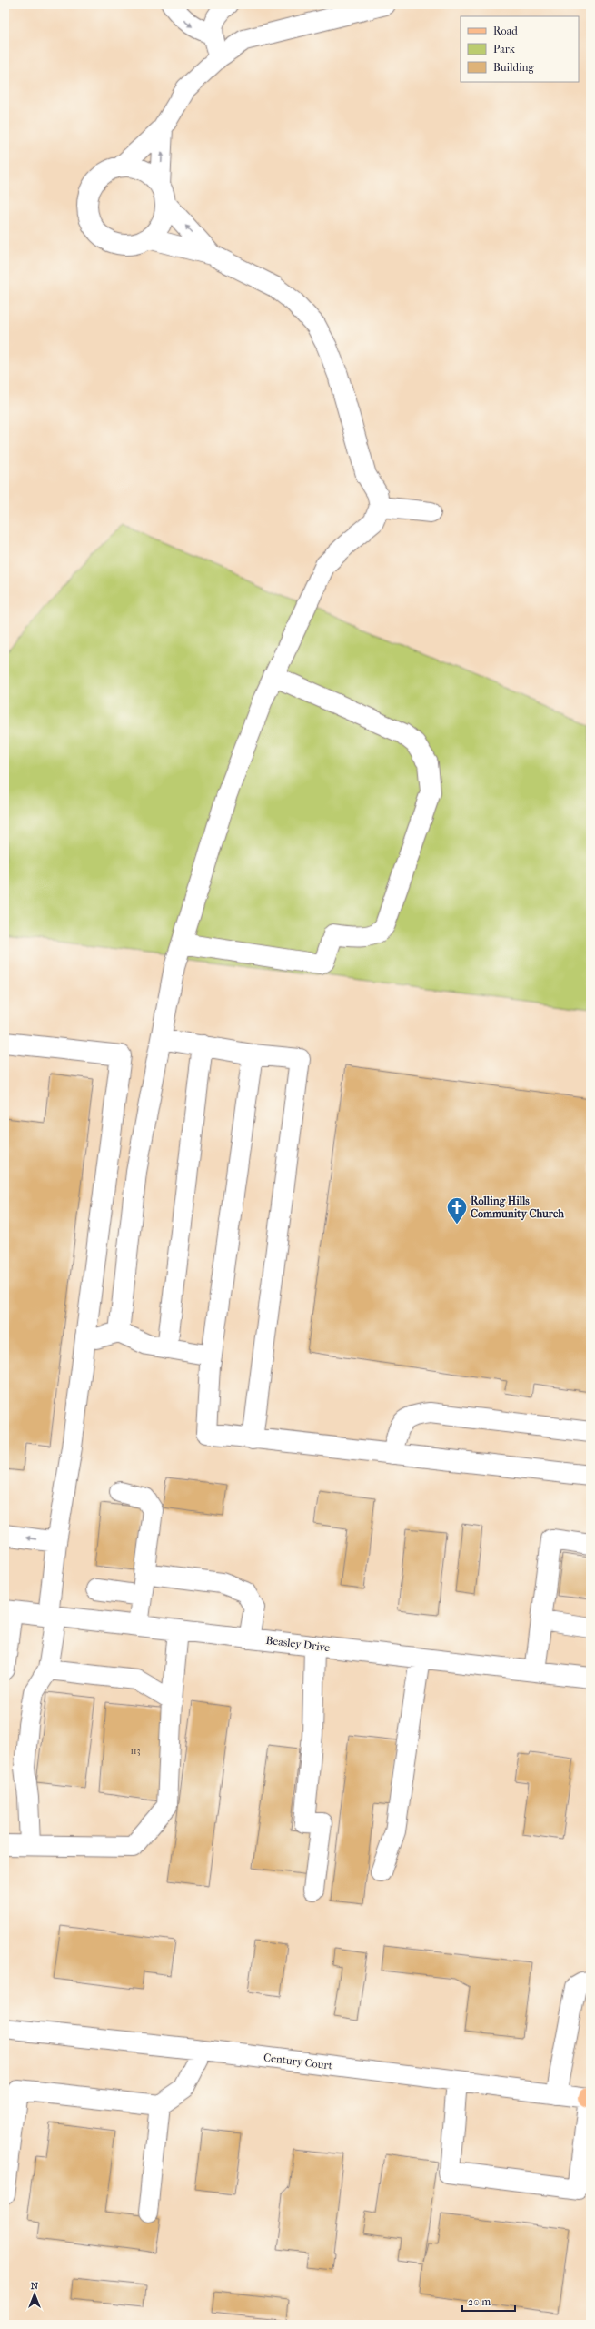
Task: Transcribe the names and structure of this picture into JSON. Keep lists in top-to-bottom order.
{
  "streets": {
    "street": ["Beasley Drive", "Century Court"]
  },
  "places": {
    "church": ["Rolling Hills Community Church"]
  },
  "house_numbers": ["113"],
  "legend": ["Road", "Park", "Building"],
  "scale_bar": "20 m",
  "north": "top"
}
